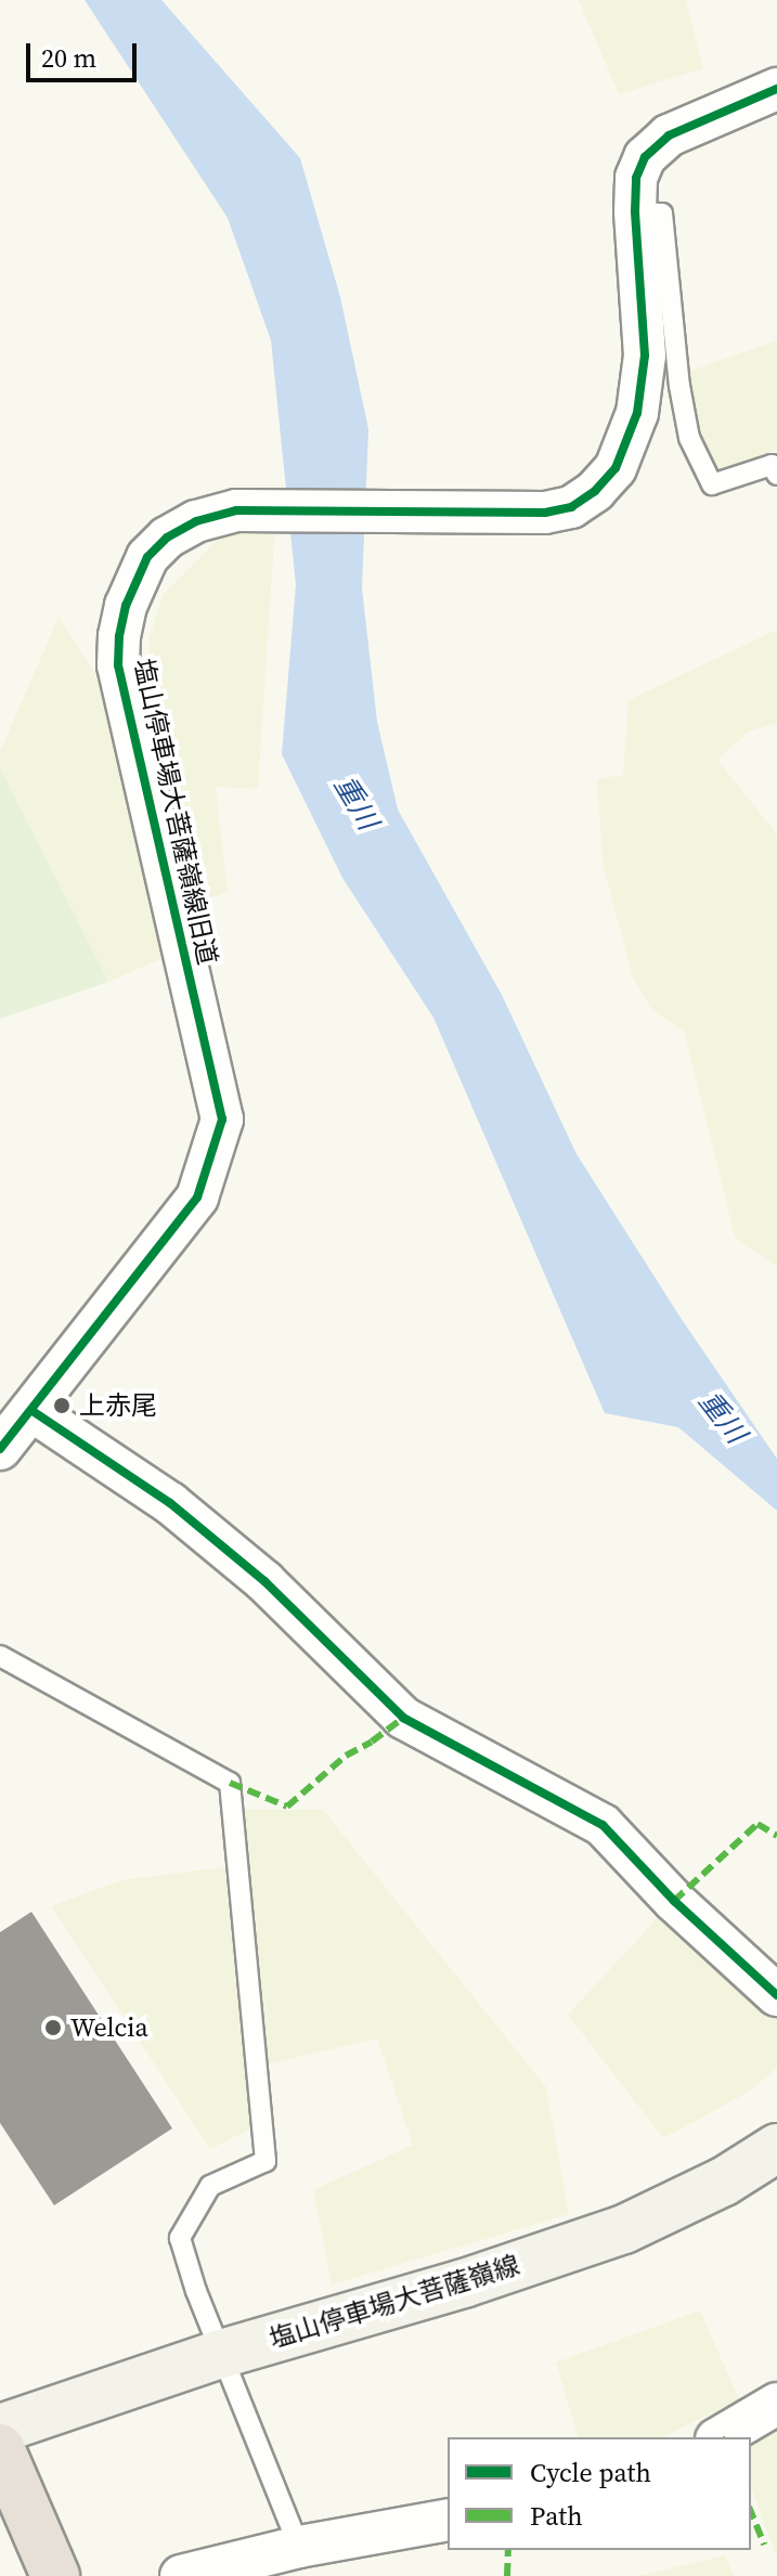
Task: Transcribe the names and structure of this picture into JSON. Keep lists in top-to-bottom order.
{
  "streets": {
    "main road": ["塩山停車場大菩薩嶺線"],
    "street": ["塩山停車場大菩薩嶺線旧道"]
  },
  "water": ["重川"],
  "places": ["上赤尾", "Welcia"],
  "legend": ["Cycle path", "Path"],
  "scale_bar": "20 m"
}
